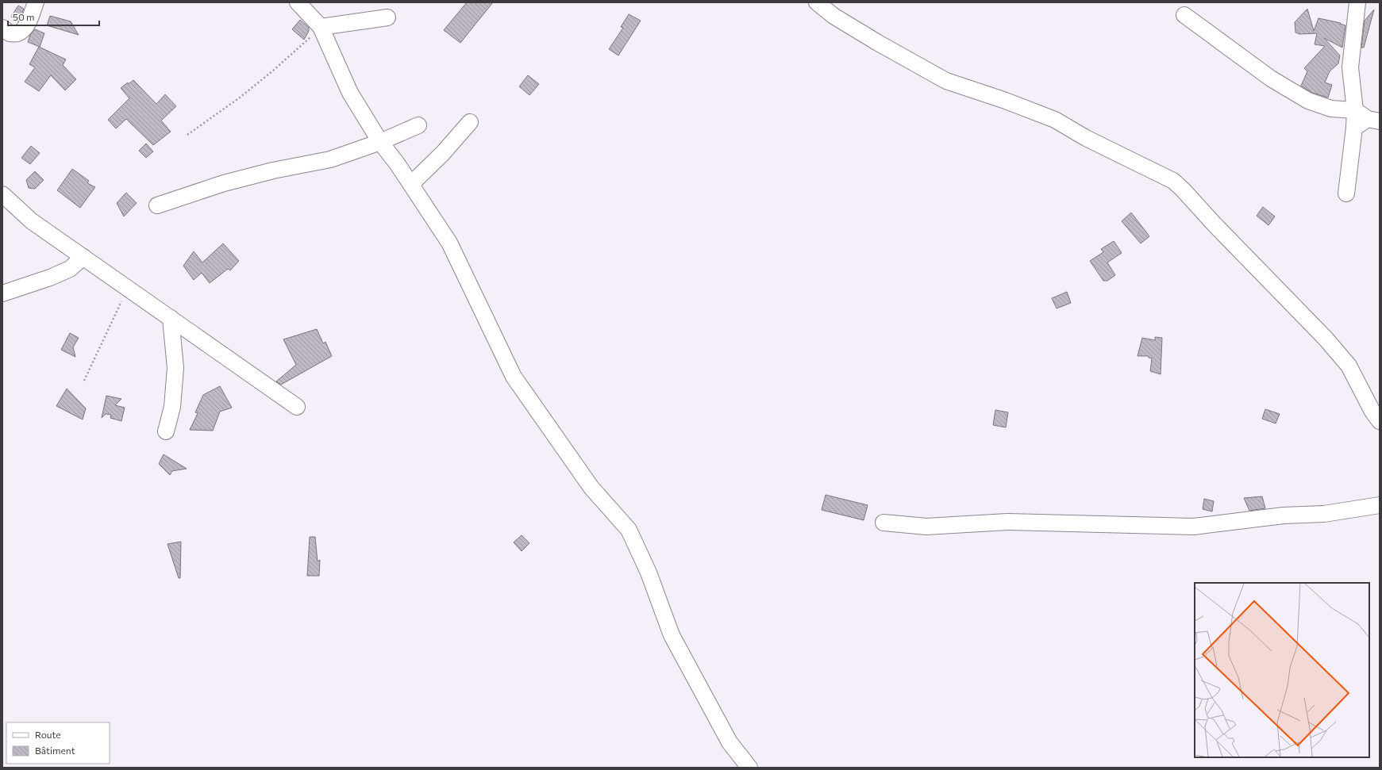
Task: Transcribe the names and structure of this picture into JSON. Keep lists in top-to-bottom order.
{
  "legend": ["Route", "Bâtiment"],
  "scale_bar": "50 m"
}
